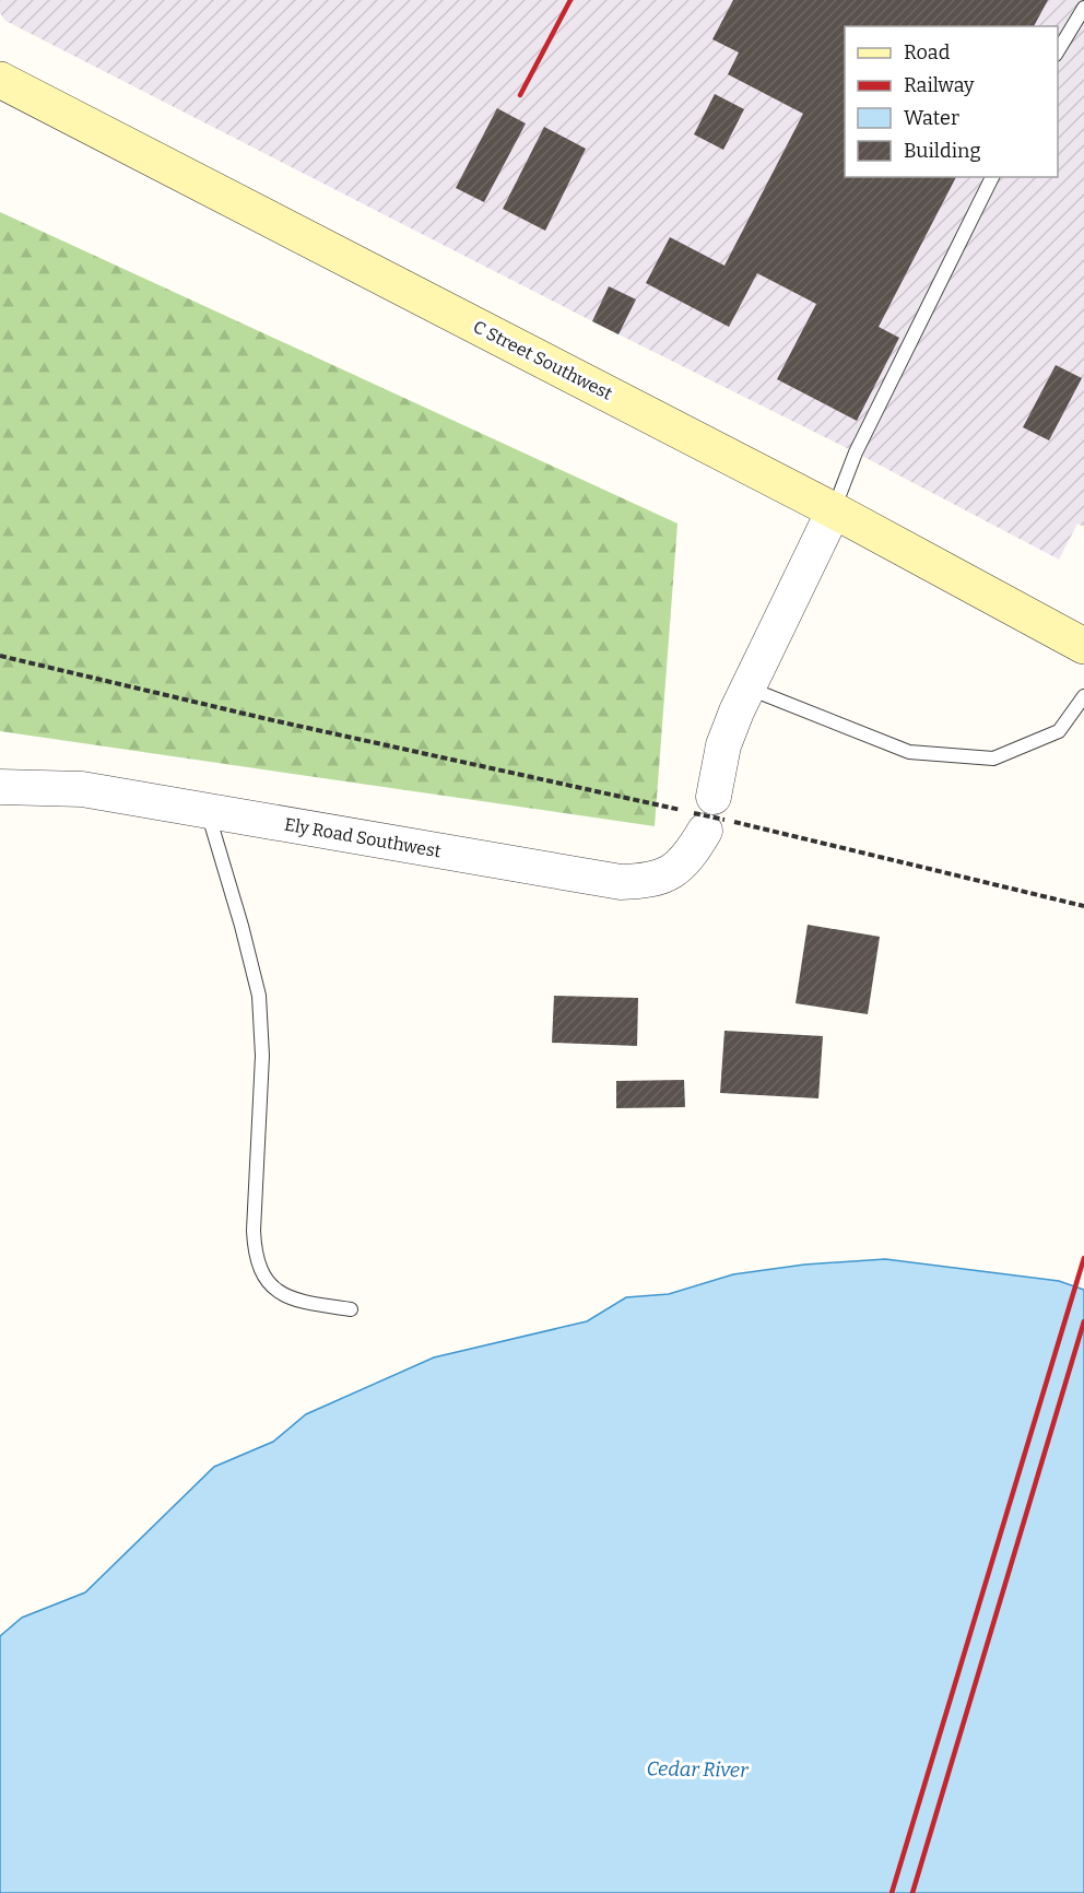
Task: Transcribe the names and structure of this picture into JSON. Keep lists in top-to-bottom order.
{
  "streets": {
    "main road": ["C Street Southwest"],
    "street": ["Ely Road Southwest"]
  },
  "crossings": [
    ["C Street Southwest", "Ely Road Southwest"]
  ],
  "water": ["Cedar River"],
  "legend": [
    "Road",
    "Railway",
    "Water",
    "Building"
  ]
}
